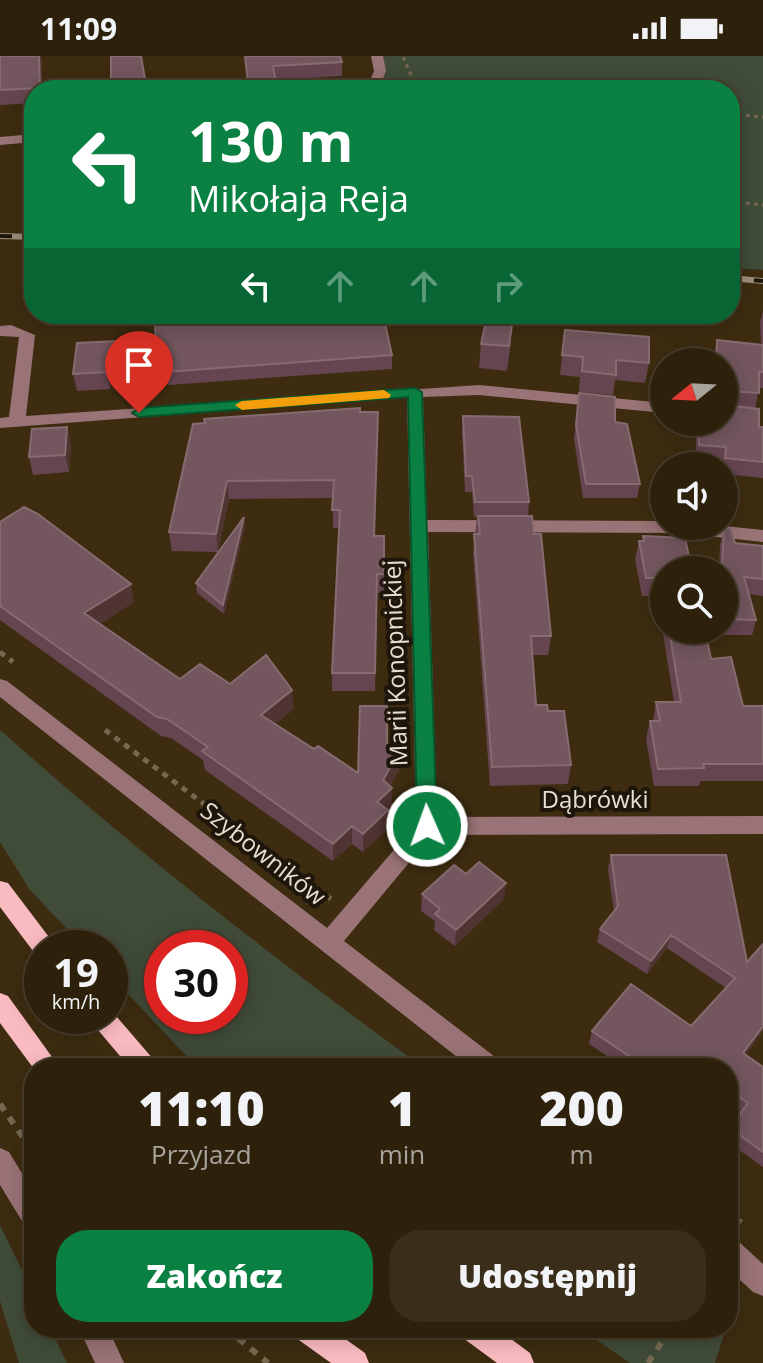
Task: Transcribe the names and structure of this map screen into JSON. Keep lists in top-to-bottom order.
{
  "streets": {
    "street": ["Marii Konopnickiej", "Dąbrówki", "Szybowników"]
  },
  "crossings": [
    ["Marii Konopnickiej", "Dąbrówki"]
  ],
  "north": "left",
  "page": {
    "status": "11:09",
    "turn": ["130 m", "Mikołaja Reja"],
    "speed": "19 km/h",
    "limit": "30",
    "eta": [
      "11:10",
      "Przyjazd",
      "1",
      "min",
      "200",
      "m"
    ],
    "buttons": ["Zakończ", "Udostępnij"]
  }
}
